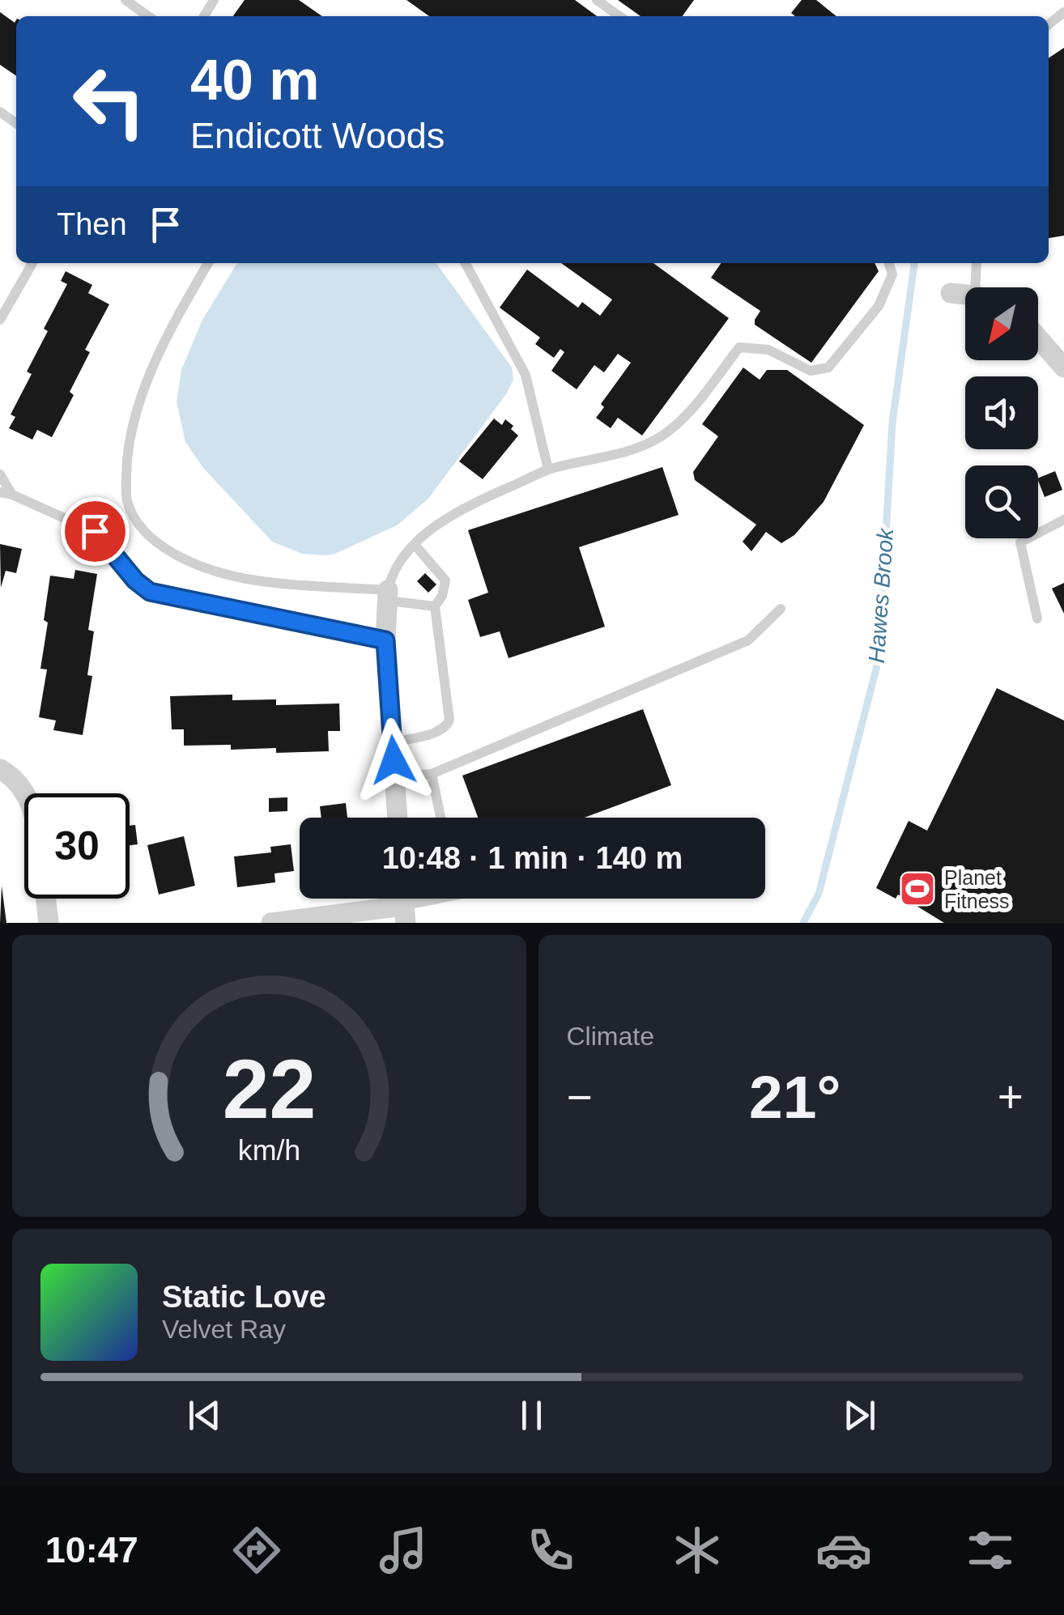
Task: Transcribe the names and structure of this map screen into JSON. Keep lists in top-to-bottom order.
{
  "water": ["Hawes Brook"],
  "places": {
    "sports": ["Planet Fitness"]
  },
  "north": "bottom left",
  "page": {
    "turn": ["40 m", "Endicott Woods"],
    "then": "Then",
    "limit": "30",
    "trip": "10:48 · 1 min · 140 m",
    "tile": "Climate",
    "heat": ["−", "21°", "+"],
    "song": ["Static Love", "Velvet Ray"],
    "tabs": "10:47",
    "gauge": ["22", "km/h"]
  }
}
